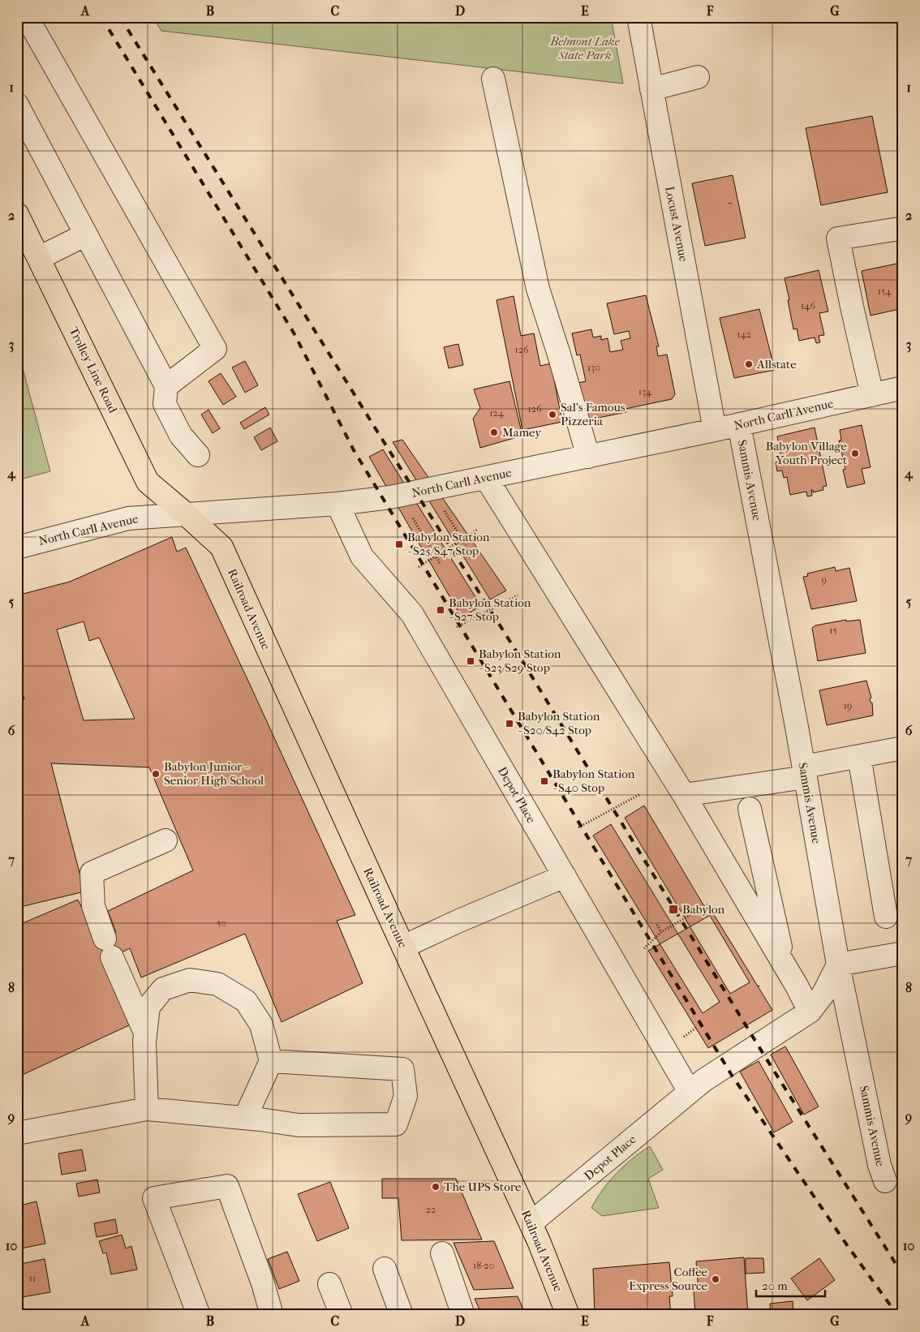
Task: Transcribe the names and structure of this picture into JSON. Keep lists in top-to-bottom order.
{
  "streets": {
    "main road": ["Trolley Line Road", "Railroad Avenue"],
    "street": [
      "Locust Avenue",
      "North Carll Avenue",
      "Sammis Avenue",
      "Depot Place"
    ]
  },
  "crossings": [
    ["Locust Avenue", "North Carll Avenue"],
    ["Trolley Line Road", "North Carll Avenue"],
    ["Trolley Line Road", "Railroad Avenue"],
    ["North Carll Avenue", "Sammis Avenue"],
    ["North Carll Avenue", "Railroad Avenue"],
    ["North Carll Avenue", "Depot Place"],
    ["Railroad Avenue", "Depot Place"]
  ],
  "parks": ["Belmont Lake State Park"],
  "places": {
    "other": [
      "Allstate",
      "Sal's Famous Pizzeria",
      "Mamey",
      "Babylon Village Youth Project",
      "Babylon Junior - Senior High School",
      "The UPS Store",
      "Coffee Express Source"
    ],
    "transit": [
      "Babylon Station - S25/S47 Stop",
      "Babylon Station - S27 Stop",
      "Babylon Station - S23/S29 Stop",
      "Babylon Station - S20/S42 Stop",
      "Babylon Station - S40 Stop",
      "Babylon"
    ]
  },
  "house_numbers": [
    "7",
    "154",
    "146",
    "142",
    "126",
    "130",
    "134",
    "126",
    "124",
    "9",
    "15",
    "19",
    "50",
    "22",
    "18-20",
    "11"
  ],
  "scale_bar": "20 m",
  "grid": {
    "columns": [
      "A",
      "B",
      "C",
      "D",
      "E",
      "F",
      "G"
    ],
    "rows": [
      "1",
      "2",
      "3",
      "4",
      "5",
      "6",
      "7",
      "8",
      "9",
      "10"
    ]
  }
}
